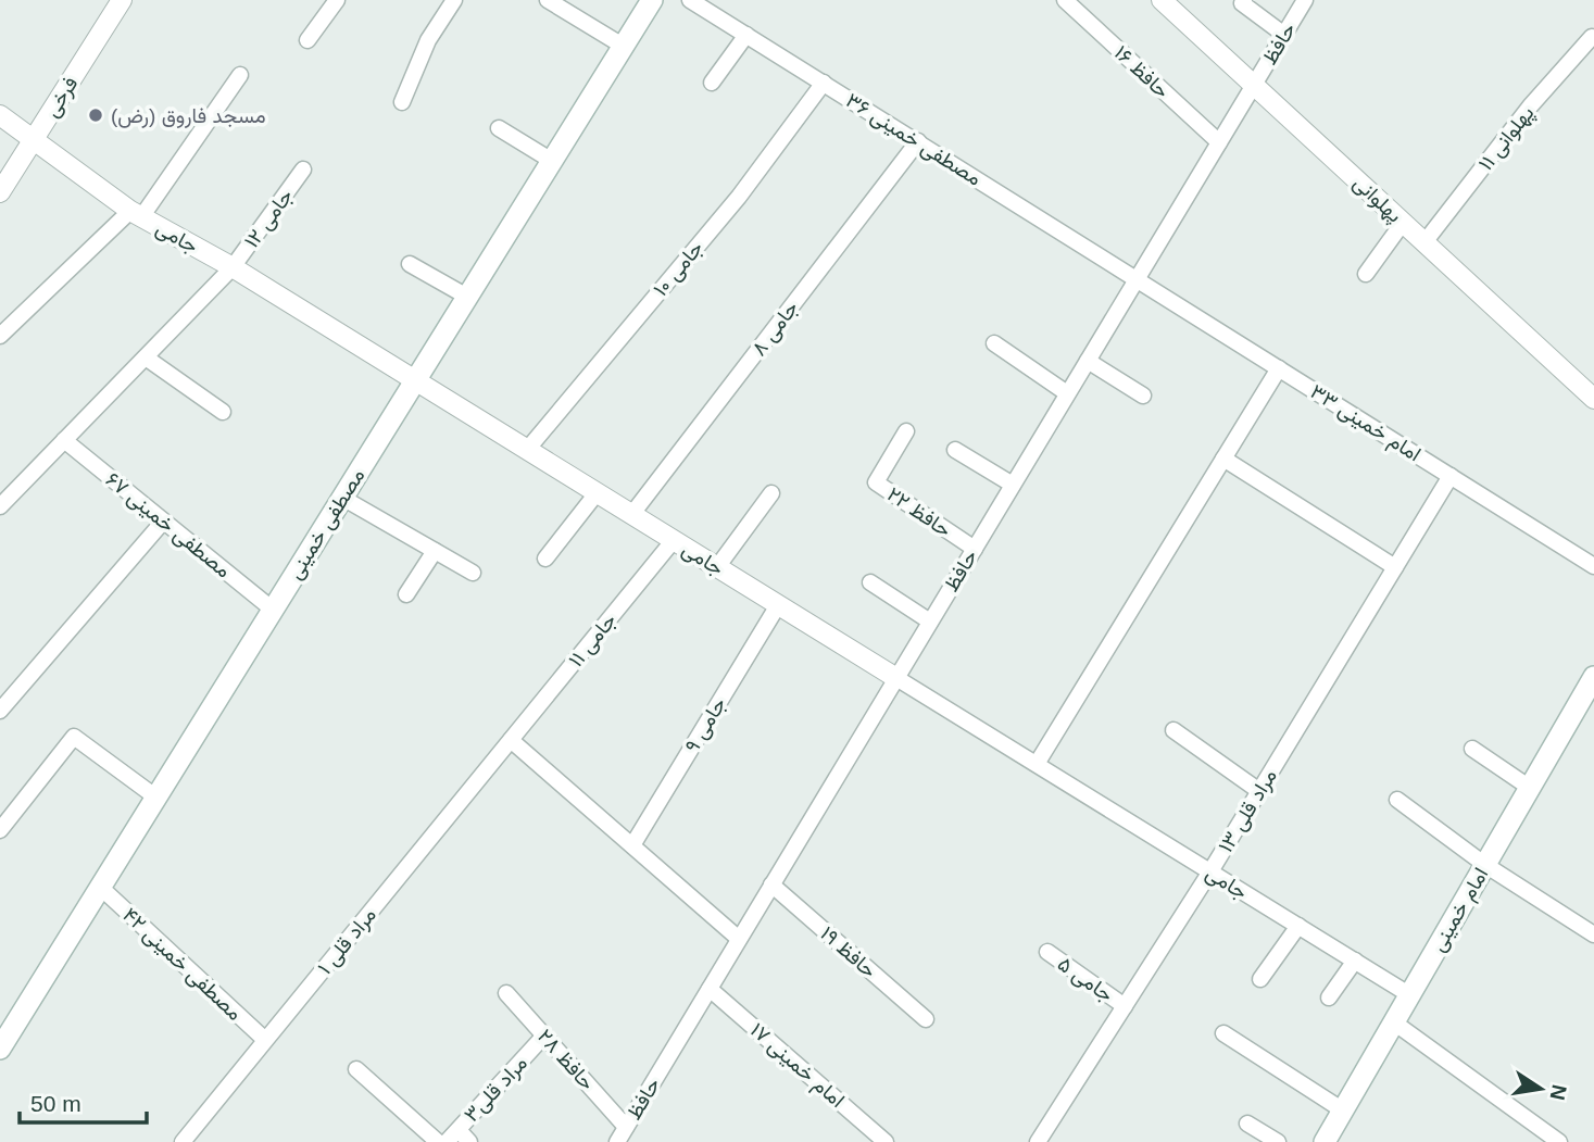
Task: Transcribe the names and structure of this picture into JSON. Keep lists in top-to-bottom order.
{
  "streets": {
    "main road": ["مصطفی خمینی", "امام خمینی"],
    "street": [
      "حافظ",
      "حافظ ۱۶",
      "فرخی",
      "پهلوانی ۱۱",
      "مصطفی خمینی ۳۶",
      "پهلوانی",
      "جامی ۱۲",
      "جامی",
      "جامی ۱۰",
      "جامی ۸",
      "امام خمینی ۳۳",
      "حافظ ۲۲",
      "مصطفی خمینی ۶۷",
      "جامی ۱۱",
      "جامی ۹",
      "مراد قلی ۱۳",
      "مراد قلی ۱",
      "حافظ ۱۹",
      "مصطفی خمینی ۴۲",
      "جامی ۵",
      "حافظ ۲۸",
      "امام خمینی ۱۷",
      "مراد قلی۳"
    ]
  },
  "crossings": [
    ["حافظ", "حافظ ۱۶"],
    ["حافظ", "مصطفی خمینی ۳۶"],
    ["حافظ", "پهلوانی"],
    ["حافظ", "جامی"],
    ["حافظ", "امام خمینی ۳۳"],
    ["حافظ", "حافظ ۲۲"],
    ["حافظ", "حافظ ۱۹"],
    ["حافظ", "حافظ ۲۸"],
    ["حافظ", "امام خمینی ۱۷"],
    ["فرخی", "جامی"],
    ["پهلوانی ۱۱", "پهلوانی"],
    ["مصطفی خمینی ۳۶", "جامی ۱۰"],
    ["مصطفی خمینی ۳۶", "جامی ۸"],
    ["مصطفی خمینی ۳۶", "امام خمینی ۳۳"],
    ["جامی ۱۲", "جامی"],
    ["جامی ۱۲", "مصطفی خمینی ۶۷"],
    ["جامی", "جامی ۱۰"],
    ["جامی", "جامی ۸"],
    ["جامی", "مصطفی خمینی"],
    ["جامی", "جامی ۱۱"],
    ["جامی", "جامی ۹"],
    ["جامی", "مراد قلی ۱۳"],
    ["جامی", "امام خمینی"],
    ["امام خمینی ۳۳", "مراد قلی ۱۳"],
    ["مصطفی خمینی", "مصطفی خمینی ۶۷"],
    ["مصطفی خمینی", "مصطفی خمینی ۴۲"],
    ["جامی ۱۱", "مراد قلی ۱"],
    ["مراد قلی ۱۳", "جامی ۵"],
    ["مراد قلی ۱", "مصطفی خمینی ۴۲"],
    ["حافظ ۲۸", "مراد قلی۳"]
  ],
  "places": ["مسجد فاروق (رض)"],
  "scale_bar": "50 m",
  "north": "right"
}
